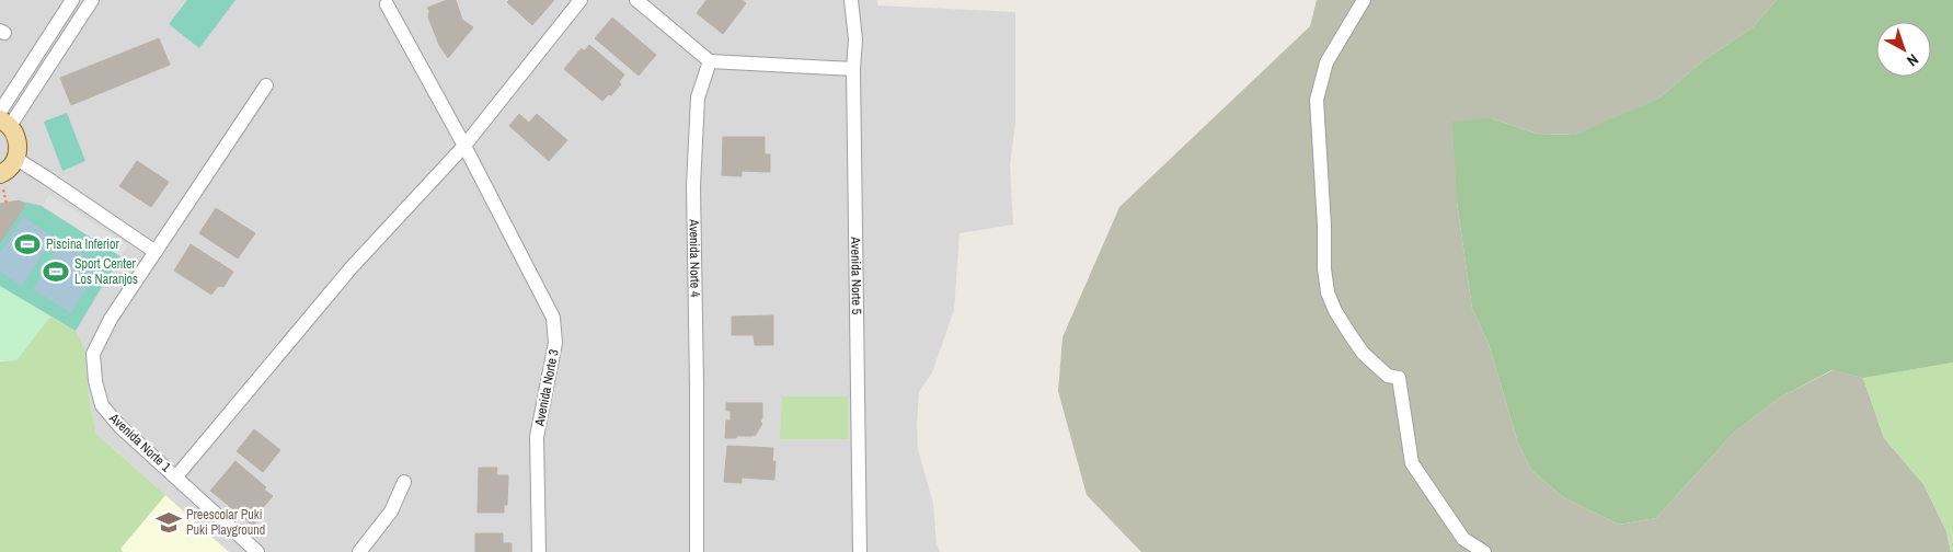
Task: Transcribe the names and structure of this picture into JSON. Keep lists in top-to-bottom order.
{
  "streets": {
    "street": [
      "Avenida Norte 4",
      "Avenida Norte 5",
      "Avenida Norte 3",
      "Avenida Norte 1"
    ]
  },
  "places": {
    "sports": ["Piscina Inferior", "Sport Center Los Naranjos"],
    "school or university": ["Preescolar Puki Puki Playground"]
  },
  "north": "bottom right"
}
